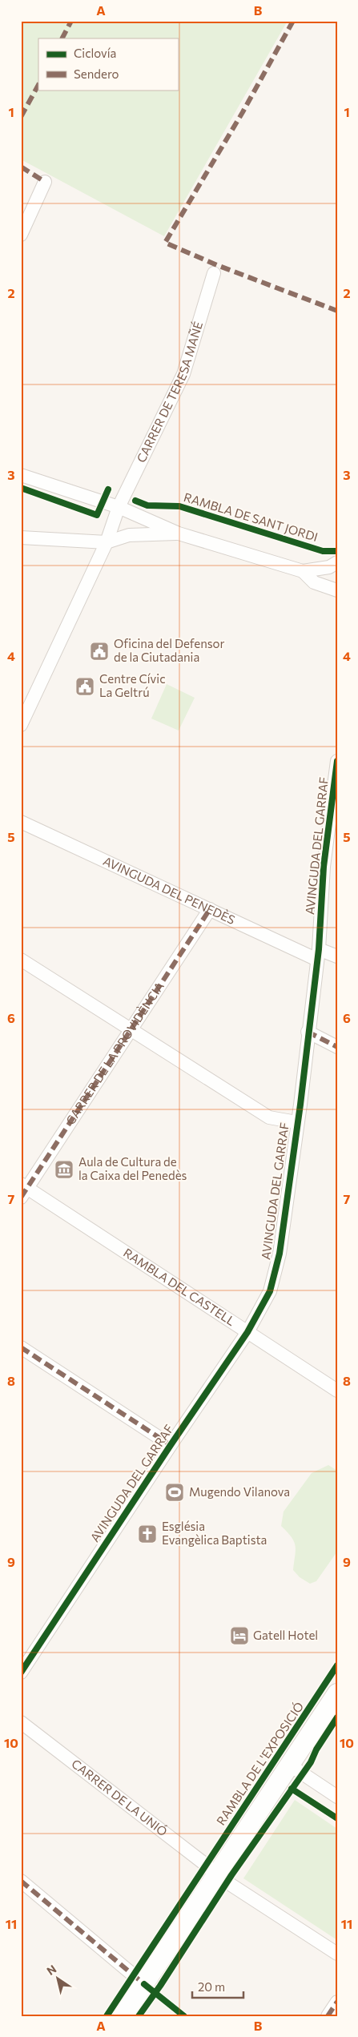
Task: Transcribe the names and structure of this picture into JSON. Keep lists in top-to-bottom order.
{
  "streets": {
    "street": [
      "CARRER DE TERESA MAÑÉ",
      "AVINGUDA DEL GARRAF",
      "AVINGUDA DEL PENEDÈS",
      "CARRER DE LA PROVIDÈNCIA",
      "RAMBLA DEL CASTELL",
      "RAMBLA DE L'EXPOSICIÓ",
      "CARRER DE LA UNIÓ"
    ],
    "cycle path": ["RAMBLA DE SANT JORDI"]
  },
  "crossings": [
    ["AVINGUDA DEL GARRAF", "AVINGUDA DEL PENEDÈS"],
    ["AVINGUDA DEL GARRAF", "RAMBLA DEL CASTELL"],
    ["AVINGUDA DEL PENEDÈS", "CARRER DE LA PROVIDÈNCIA"],
    ["CARRER DE LA PROVIDÈNCIA", "RAMBLA DEL CASTELL"],
    ["RAMBLA DE L'EXPOSICIÓ", "CARRER DE LA UNIÓ"]
  ],
  "places": {
    "public building": ["Oficina del Defensor de la Ciutadania", "Centre Cívic La Geltrú"],
    "museum": ["Aula de Cultura de la Caixa del Penedès"],
    "sports": ["Mugendo Vilanova"],
    "church": ["Església Evangèlica Baptista"],
    "hotel": ["Gatell Hotel"]
  },
  "legend": ["Ciclovía", "Sendero"],
  "scale_bar": "20 m",
  "north": "top left",
  "grid": {
    "columns": ["A", "B"],
    "rows": [
      "1",
      "2",
      "3",
      "4",
      "5",
      "6",
      "7",
      "8",
      "9",
      "10",
      "11"
    ]
  }
}
